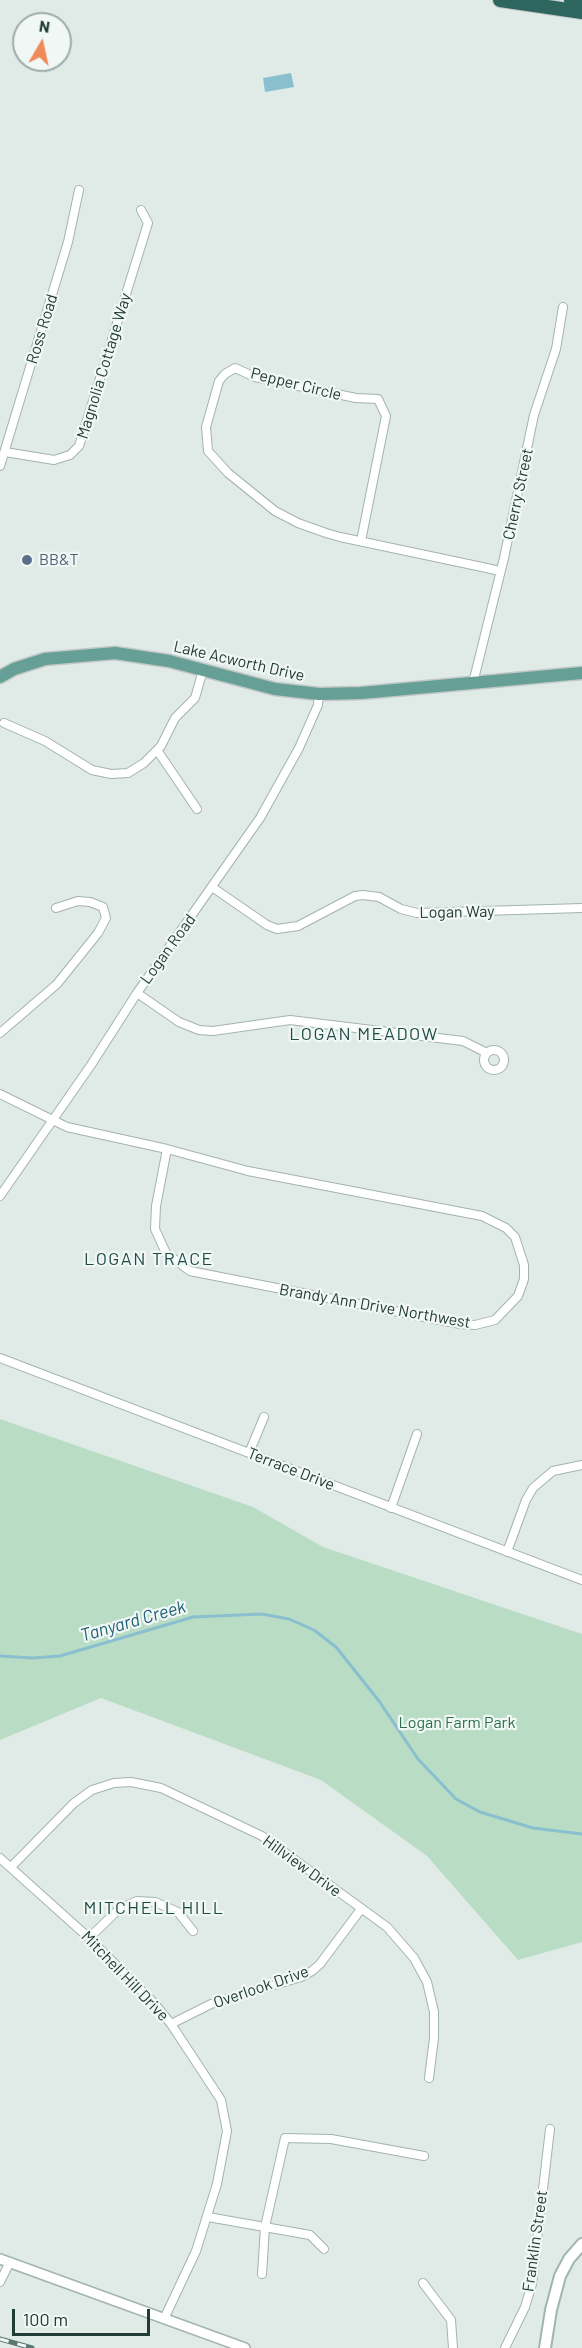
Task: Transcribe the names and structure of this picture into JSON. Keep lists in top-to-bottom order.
{
  "streets": {
    "main road": ["Lake Acworth Drive"],
    "street": [
      "Ross Road",
      "Magnolia Cottage Way",
      "Pepper Circle",
      "Cherry Street",
      "Logan Way",
      "Logan Road",
      "Brandy Ann Drive Northwest",
      "Terrace Drive",
      "Hillview Drive",
      "Mitchell Hill Drive",
      "Overlook Drive",
      "Franklin Street"
    ]
  },
  "crossings": [
    ["Ross Road", "Magnolia Cottage Way"],
    ["Pepper Circle", "Cherry Street"],
    ["Cherry Street", "Lake Acworth Drive"],
    ["Lake Acworth Drive", "Logan Road"],
    ["Logan Way", "Logan Road"],
    ["Logan Road", "Brandy Ann Drive Northwest"],
    ["Hillview Drive", "Mitchell Hill Drive"],
    ["Hillview Drive", "Overlook Drive"],
    ["Mitchell Hill Drive", "Overlook Drive"]
  ],
  "districts": ["LOGAN MEADOW", "LOGAN TRACE", "MITCHELL HILL"],
  "water": ["Tanyard Creek"],
  "parks": ["Logan Farm Park"],
  "places": ["BB&T"],
  "scale_bar": "100 m",
  "north": "top"
}
